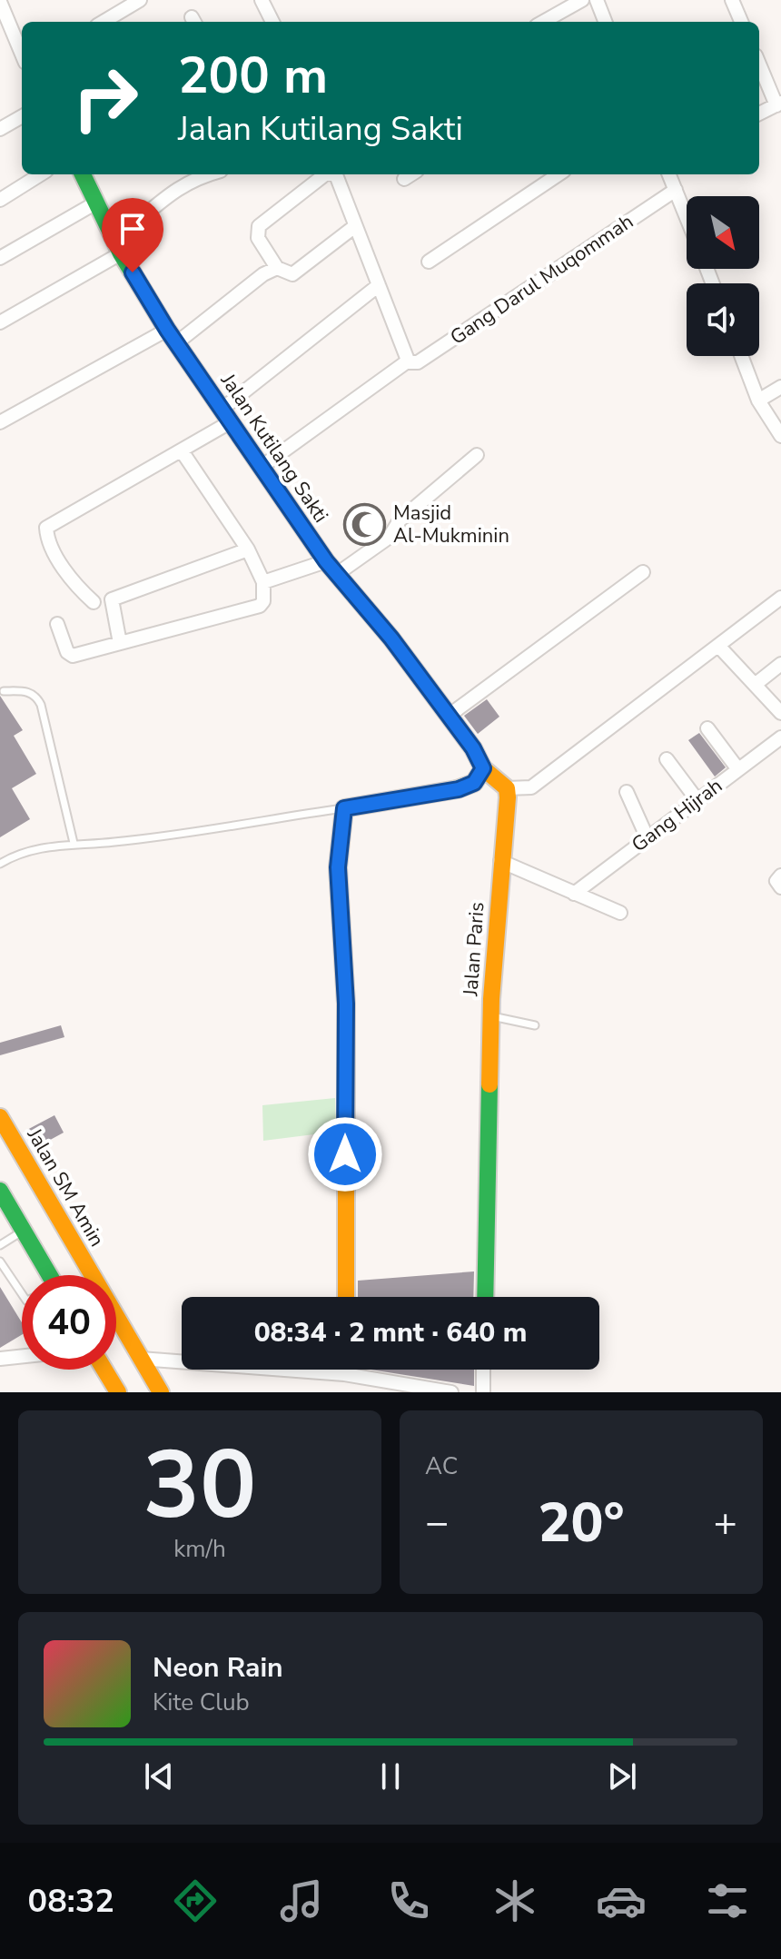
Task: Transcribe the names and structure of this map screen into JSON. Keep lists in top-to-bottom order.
{
  "streets": {
    "street": [
      "Gang Darul Muqommah",
      "Jalan Kutilang Sakti",
      "Gang Hijrah",
      "Jalan Paris",
      "Jalan SM Amin"
    ]
  },
  "crossings": [
    ["Gang Darul Muqommah", "Jalan Kutilang Sakti"]
  ],
  "places": {
    "mosque": ["Masjid Al-Mukminin"]
  },
  "north": "bottom right",
  "page": {
    "turn": ["200 m", "Jalan Kutilang Sakti"],
    "limit": "40",
    "trip": "08:34 · 2 mnt · 640 m",
    "tile": [
      ["30", "km/h"],
      "AC"
    ],
    "heat": ["−", "20°", "+"],
    "song": ["Neon Rain", "Kite Club"],
    "tabs": "08:32"
  }
}
